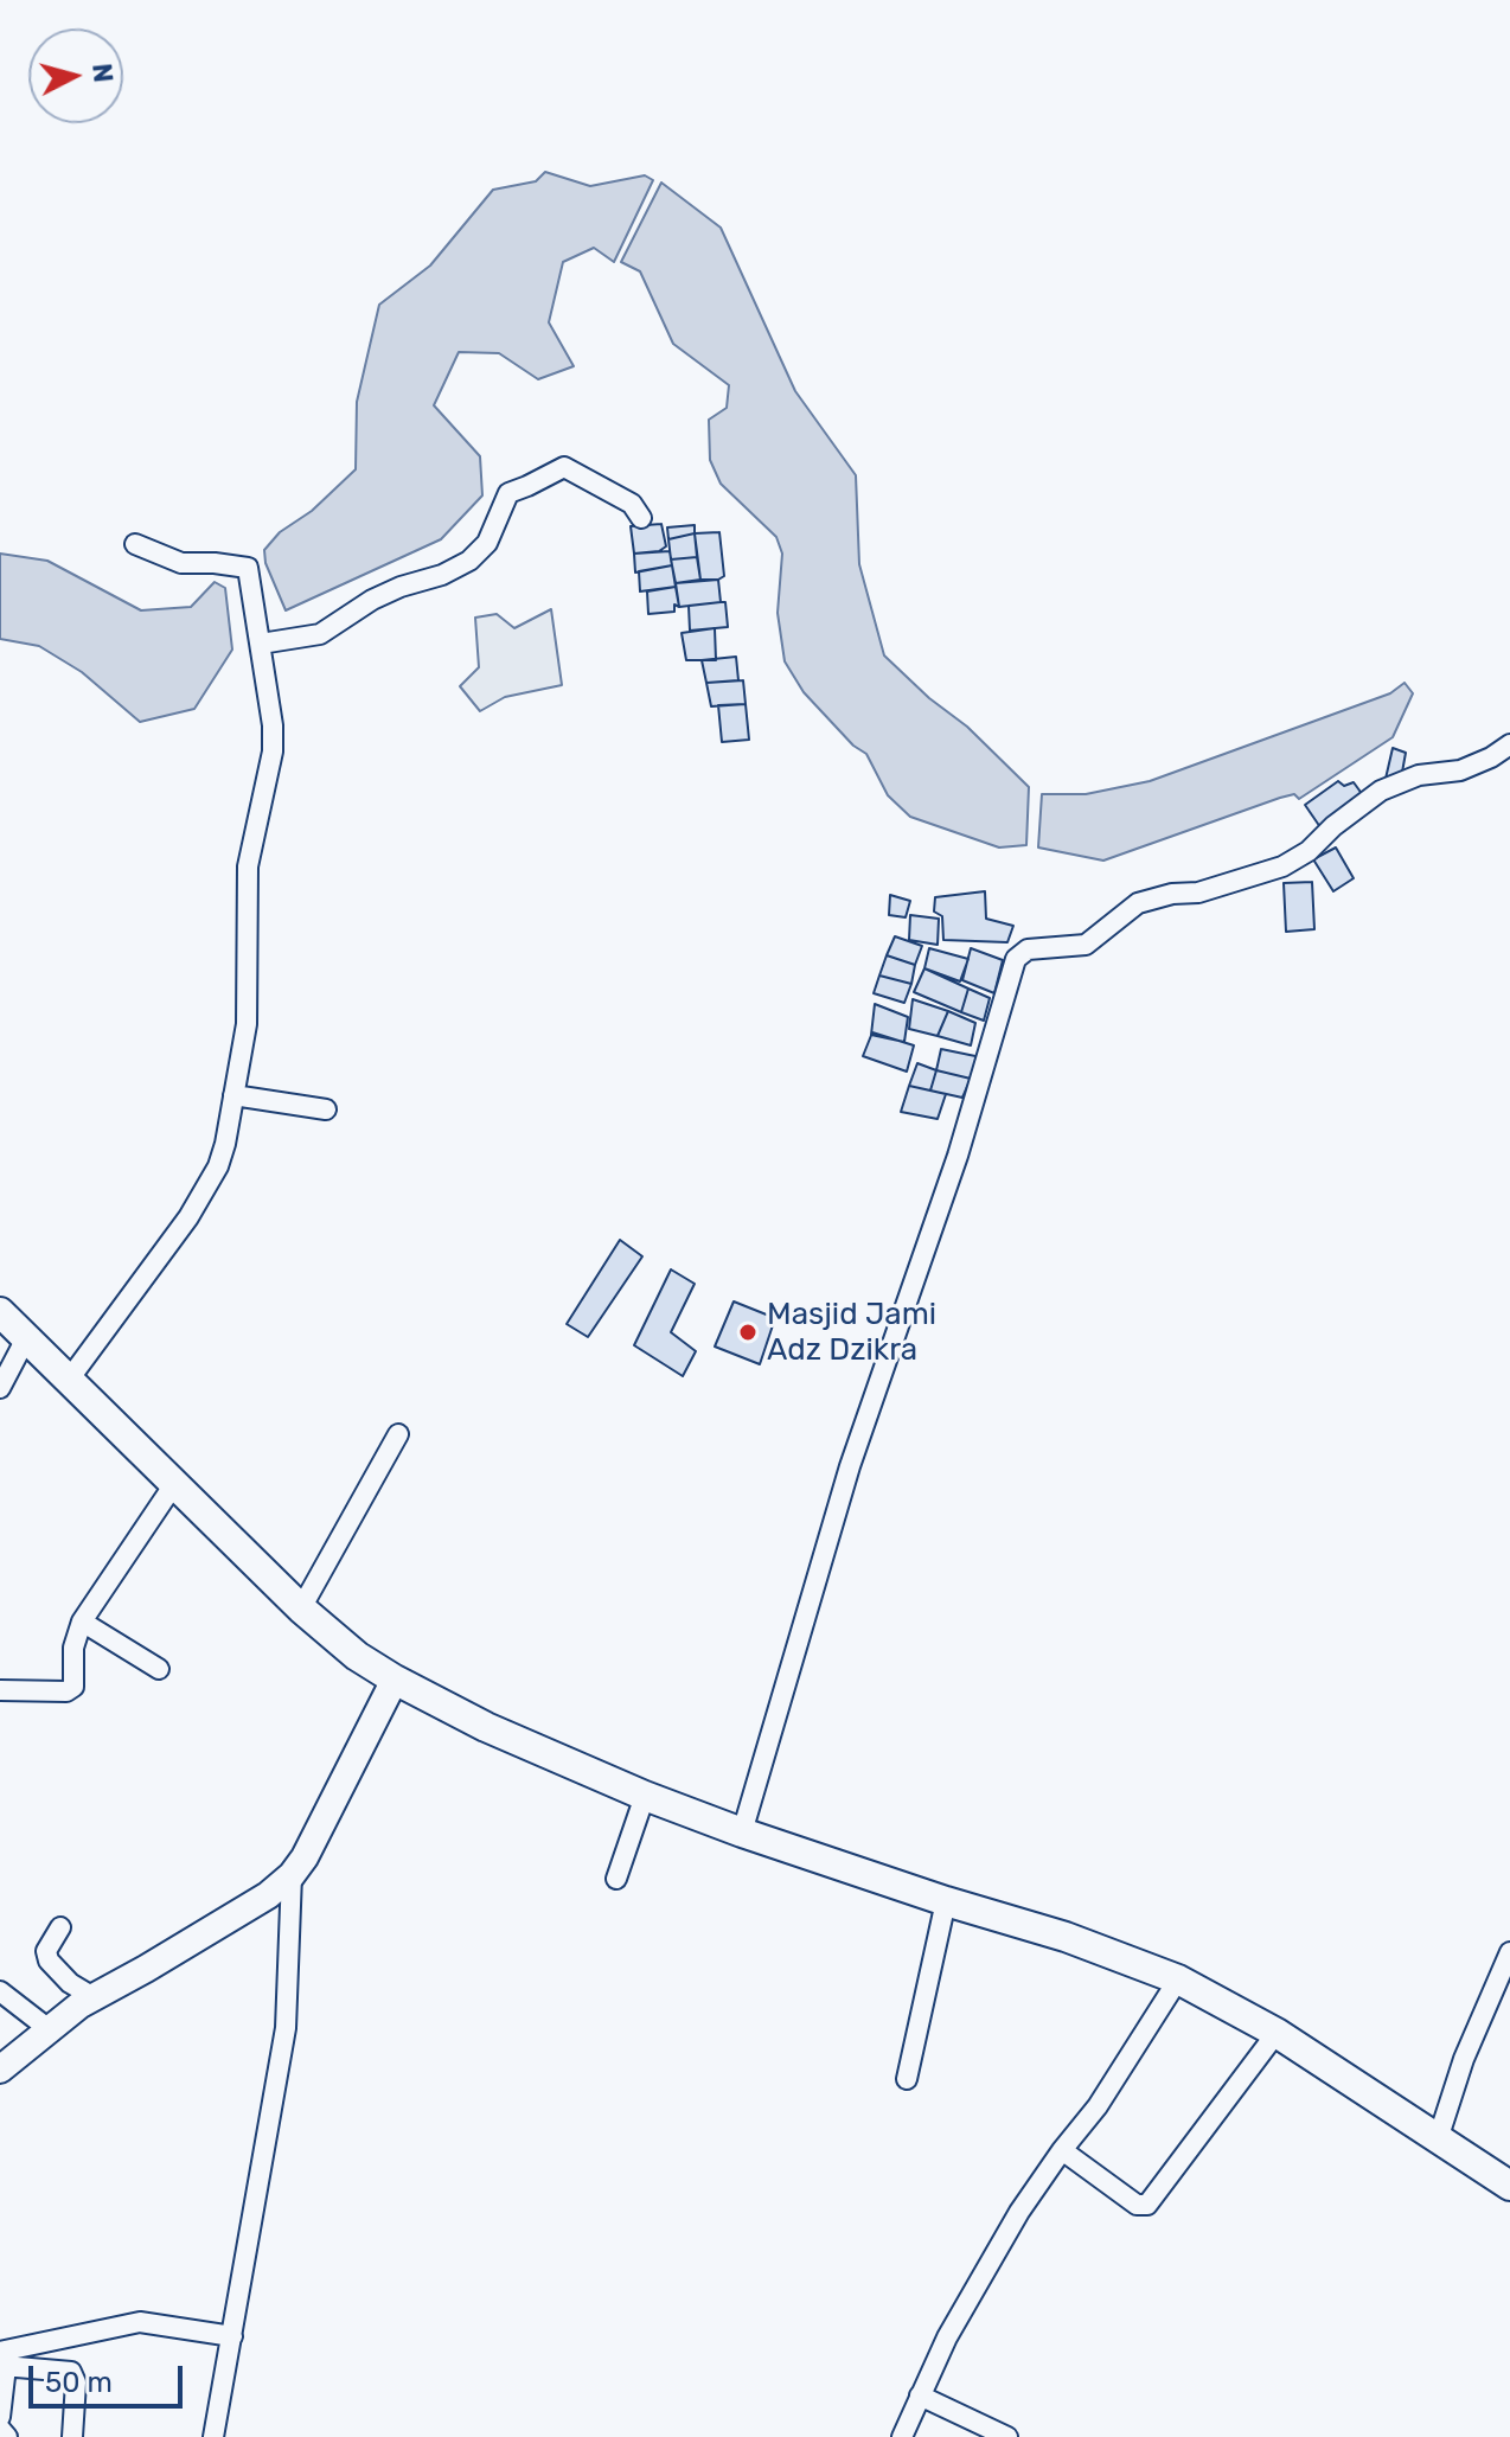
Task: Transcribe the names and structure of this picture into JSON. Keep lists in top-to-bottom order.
{
  "places": ["Masjid Jami Adz Dzikra"],
  "scale_bar": "50 m",
  "north": "right"
}
